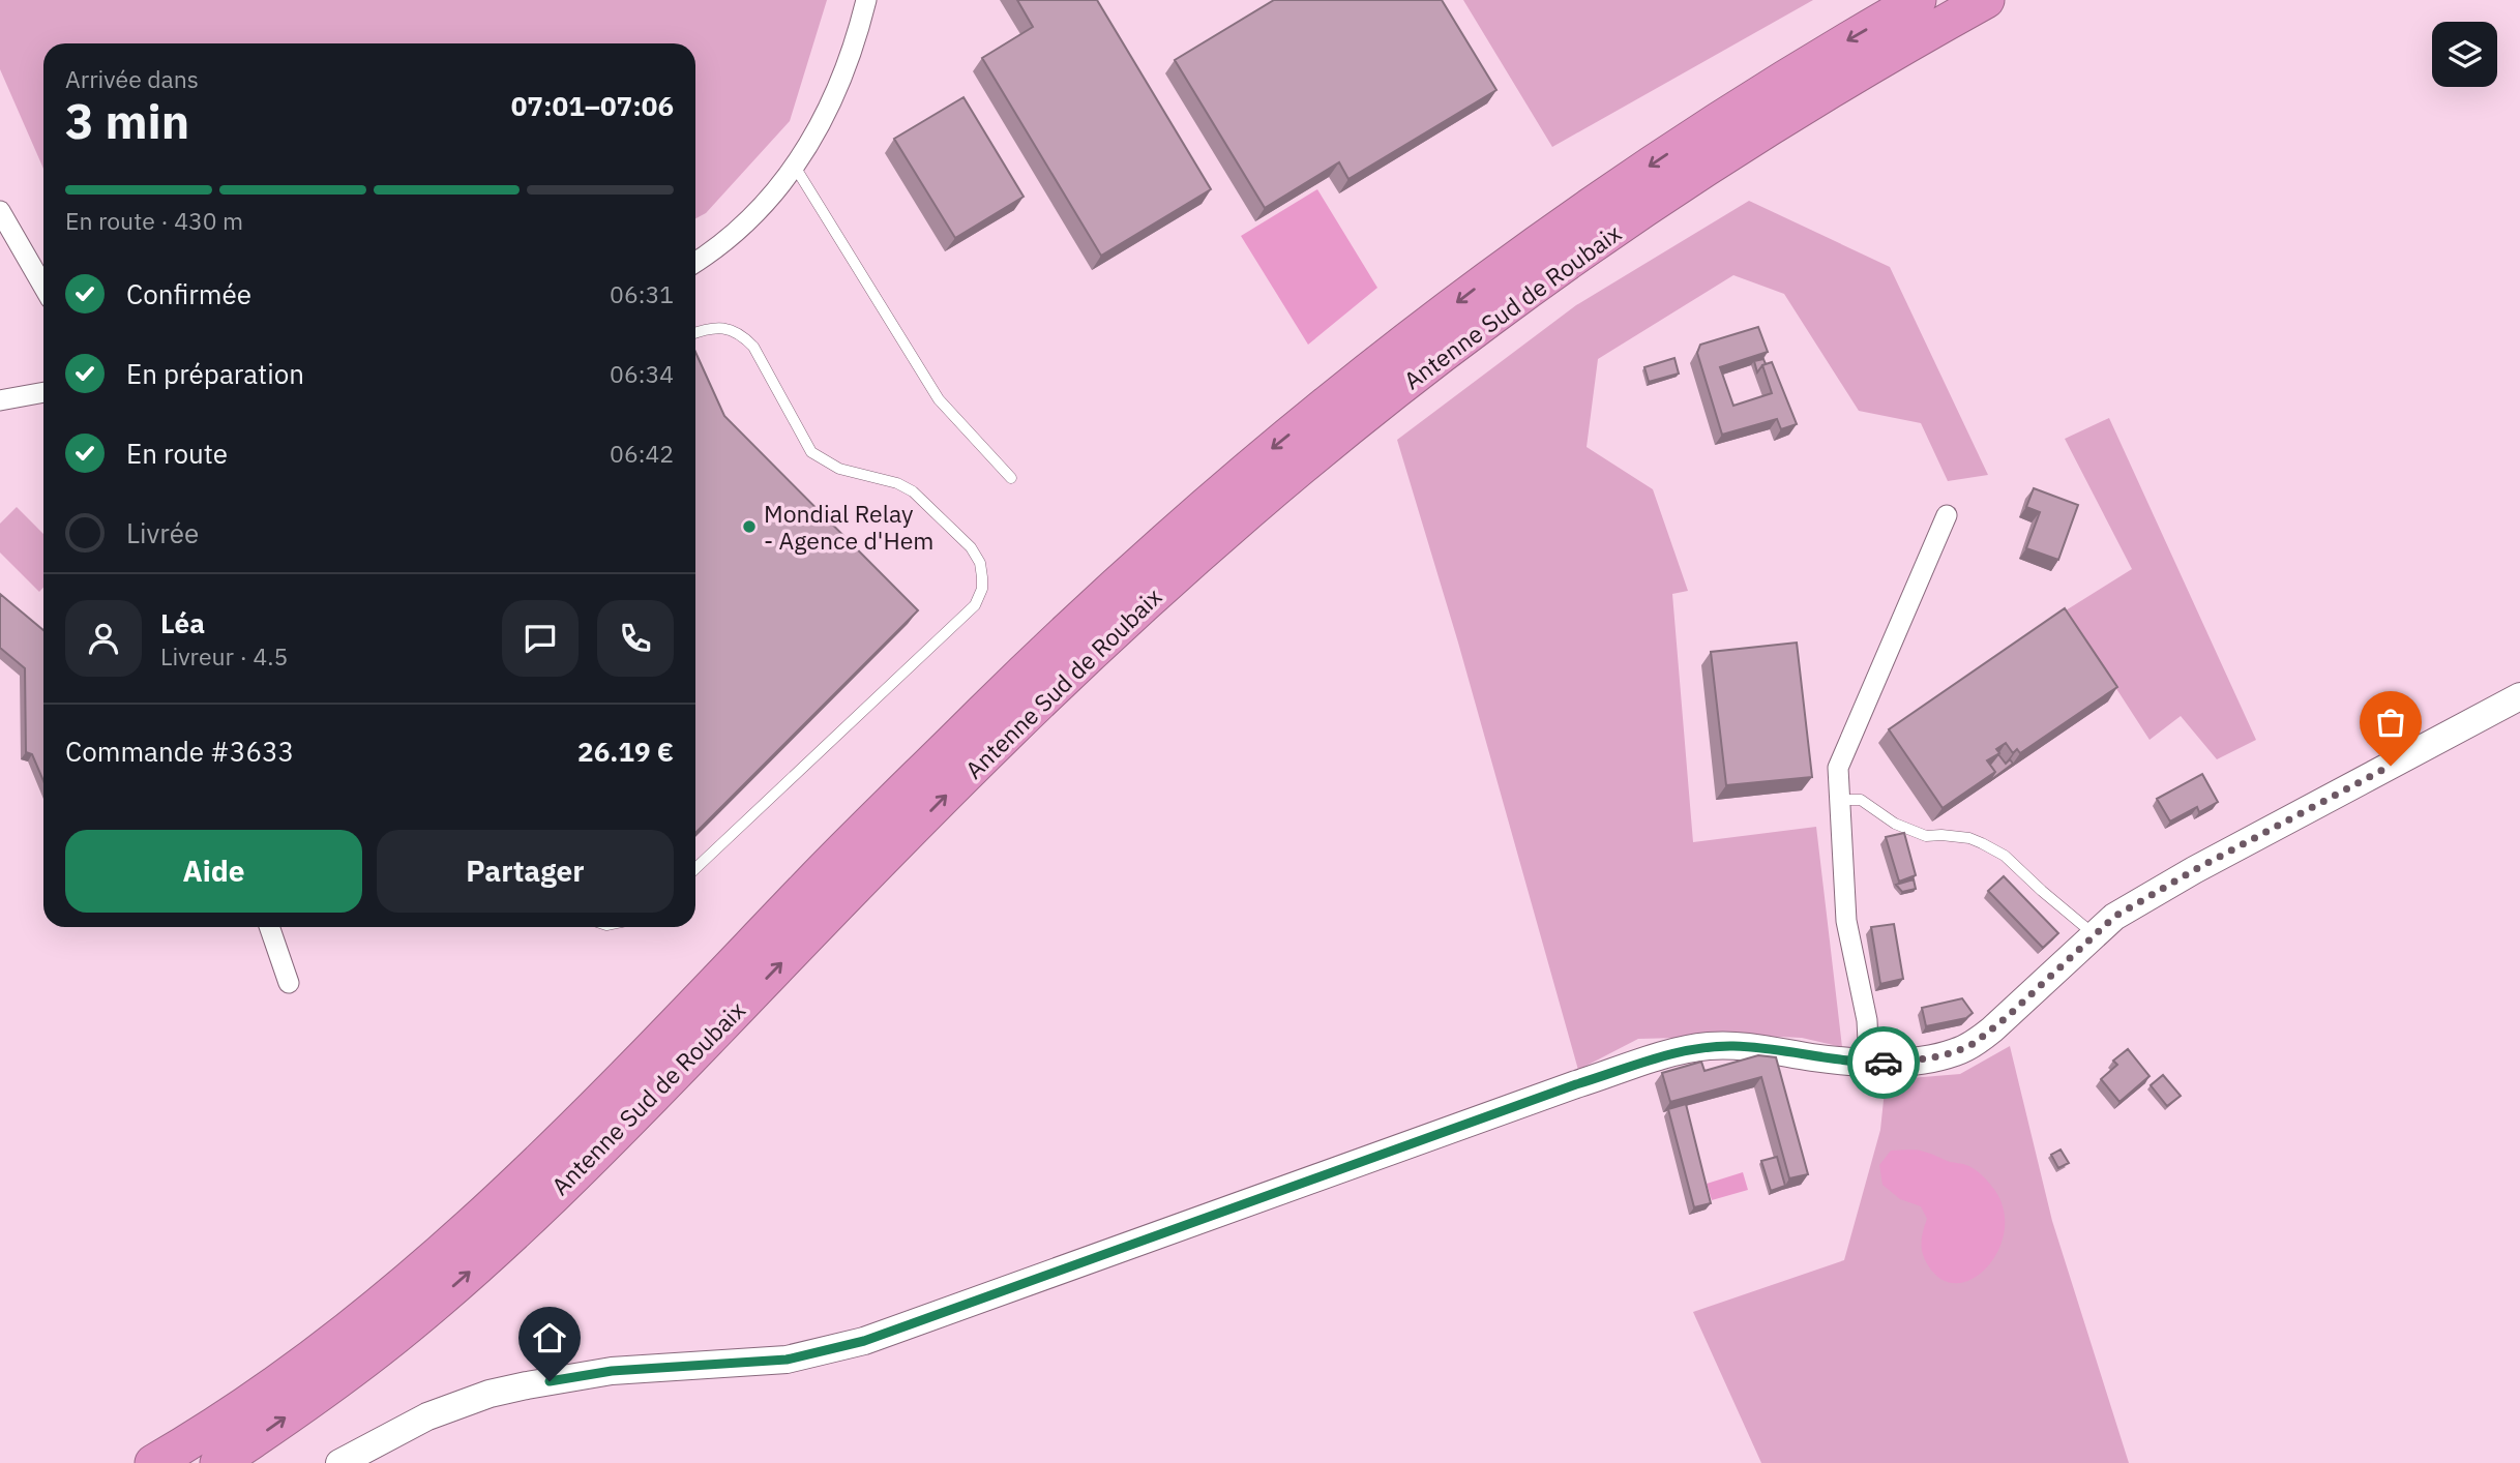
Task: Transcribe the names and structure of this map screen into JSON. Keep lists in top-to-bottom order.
{
  "streets": {
    "highway": ["Antenne Sud de Roubaix"]
  },
  "places": ["Mondial Relay - Agence d'Hem"],
  "page": {
    "heading": ["3 min", "Arrivée dans", "07:01–07:06"],
    "panel": [
      "Léa",
      "Livreur · 4.5",
      "Commande #3633",
      "26.19 €"
    ],
    "bar": "En route · 430 m",
    "list": [
      ["Confirmée", "06:31"],
      ["En préparation", "06:34"],
      ["En route", "06:42"],
      "Livrée"
    ],
    "buttons": ["Aide", "Partager"]
  }
}
